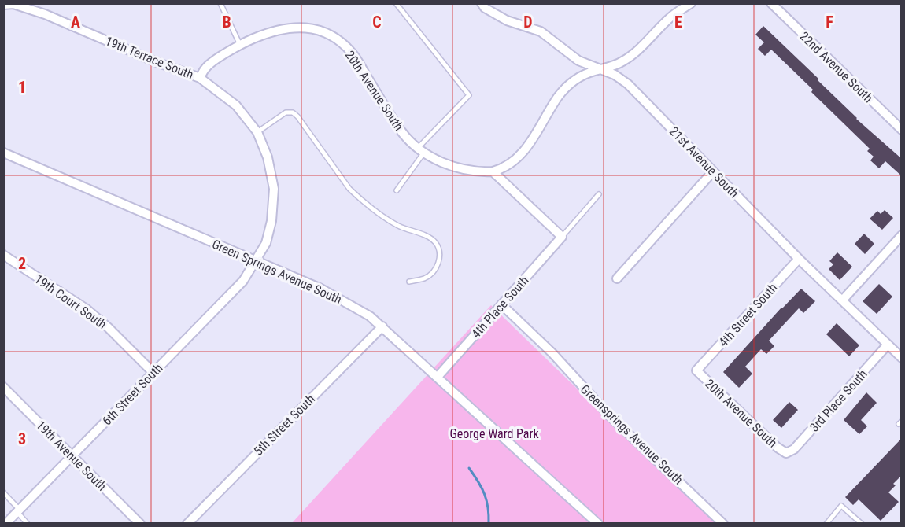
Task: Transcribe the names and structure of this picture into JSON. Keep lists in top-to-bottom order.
{
  "streets": {
    "street": [
      "19th Terrace South",
      "22nd Avenue South",
      "20th Avenue South",
      "21st Avenue South",
      "Green Springs Avenue South",
      "19th Court South",
      "4th Place South",
      "4th Street South",
      "6th Street South",
      "3rd Place South",
      "5th Street South",
      "Greensprings Avenue South",
      "19th Avenue South"
    ]
  },
  "crossings": [
    ["19th Terrace South", "20th Avenue South"],
    ["19th Terrace South", "Green Springs Avenue South"],
    ["19th Terrace South", "6th Street South"],
    ["20th Avenue South", "4th Street South"],
    ["20th Avenue South", "3rd Place South"],
    ["21st Avenue South", "4th Street South"],
    ["21st Avenue South", "3rd Place South"],
    ["Green Springs Avenue South", "4th Place South"],
    ["Green Springs Avenue South", "6th Street South"],
    ["Green Springs Avenue South", "5th Street South"],
    ["19th Court South", "6th Street South"],
    ["4th Place South", "Greensprings Avenue South"],
    ["6th Street South", "19th Avenue South"]
  ],
  "parks": ["George Ward Park"],
  "grid": {
    "columns": [
      "A",
      "B",
      "C",
      "D",
      "E",
      "F"
    ],
    "rows": ["1", "2", "3"]
  }
}
